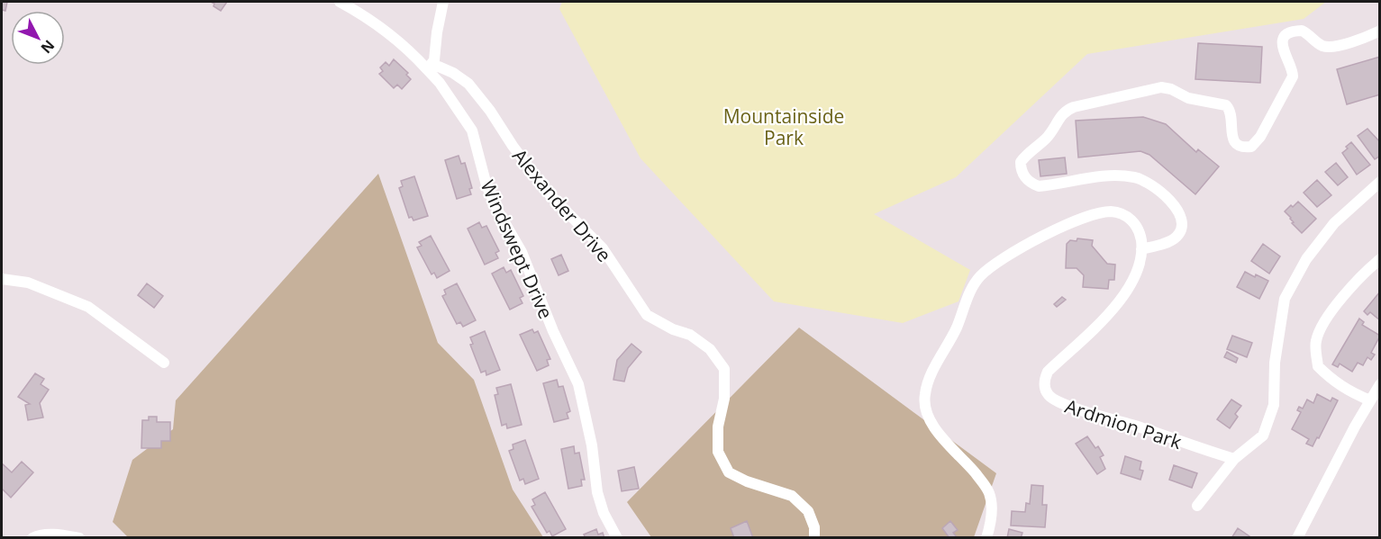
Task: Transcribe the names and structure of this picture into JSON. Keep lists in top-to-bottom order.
{
  "streets": {
    "street": ["Alexander Drive", "Windswept Drive", "Ardmion Park"]
  },
  "crossings": [
    ["Alexander Drive", "Windswept Drive"]
  ],
  "parks": ["Mountainside Park"],
  "north": "bottom right"
}
